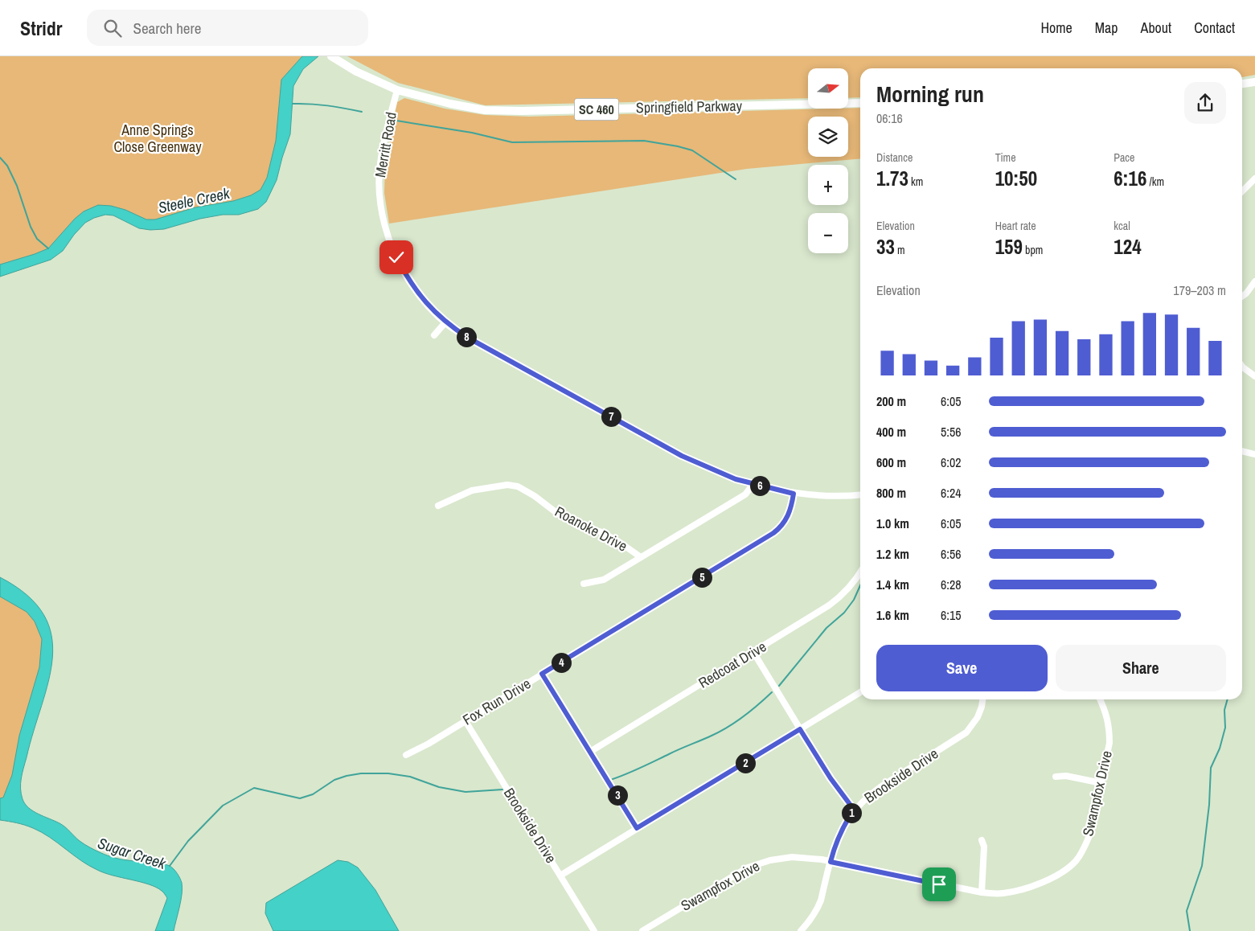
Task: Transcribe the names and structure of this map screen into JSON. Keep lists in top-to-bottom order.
{
  "streets": {
    "main road": ["Springfield Parkway", "SC 460"],
    "street": [
      "Merritt Road",
      "Roanoke Drive",
      "Redcoat Drive",
      "Fox Run Drive",
      "Brookside Drive",
      "Swampfox Drive"
    ]
  },
  "crossings": [
    ["Springfield Parkway", "Merritt Road"],
    ["Merritt Road", "Roanoke Drive"],
    ["Merritt Road", "Fox Run Drive"],
    ["Fox Run Drive", "Brookside Drive"],
    ["Brookside Drive", "Swampfox Drive"]
  ],
  "water": ["Steele Creek", "Sugar Creek"],
  "parks": ["Anne Springs Close Greenway"],
  "north": "right",
  "page": {
    "header": "Stridr",
    "search": "Search here",
    "nav": [
      "Home",
      "Map",
      "About",
      "Contact"
    ],
    "map_buttons": ["+", "−"],
    "heading": ["Morning run", "06:16"],
    "stats": [
      ["Distance", "1.73 km"],
      ["Time", "10:50"],
      ["Pace", "6:16 /km"],
      ["Elevation", "33 m"],
      ["Heart rate", "159 bpm"],
      ["kcal", "124"]
    ],
    "chart": ["Elevation", "179–203 m"],
    "pins": [
      "8",
      "7",
      "6",
      "5",
      "4",
      "2",
      "3",
      "1"
    ],
    "list": [
      {
        "name": "200 m",
        "note": "6:05"
      },
      {
        "name": "400 m",
        "note": "5:56"
      },
      {
        "name": "600 m",
        "note": "6:02"
      },
      {
        "name": "800 m",
        "note": "6:24"
      },
      {
        "name": "1.0 km",
        "note": "6:05"
      },
      {
        "name": "1.2 km",
        "note": "6:56"
      },
      {
        "name": "1.4 km",
        "note": "6:28"
      },
      {
        "name": "1.6 km",
        "note": "6:15"
      }
    ],
    "buttons": ["Save", "Share"]
  }
}
